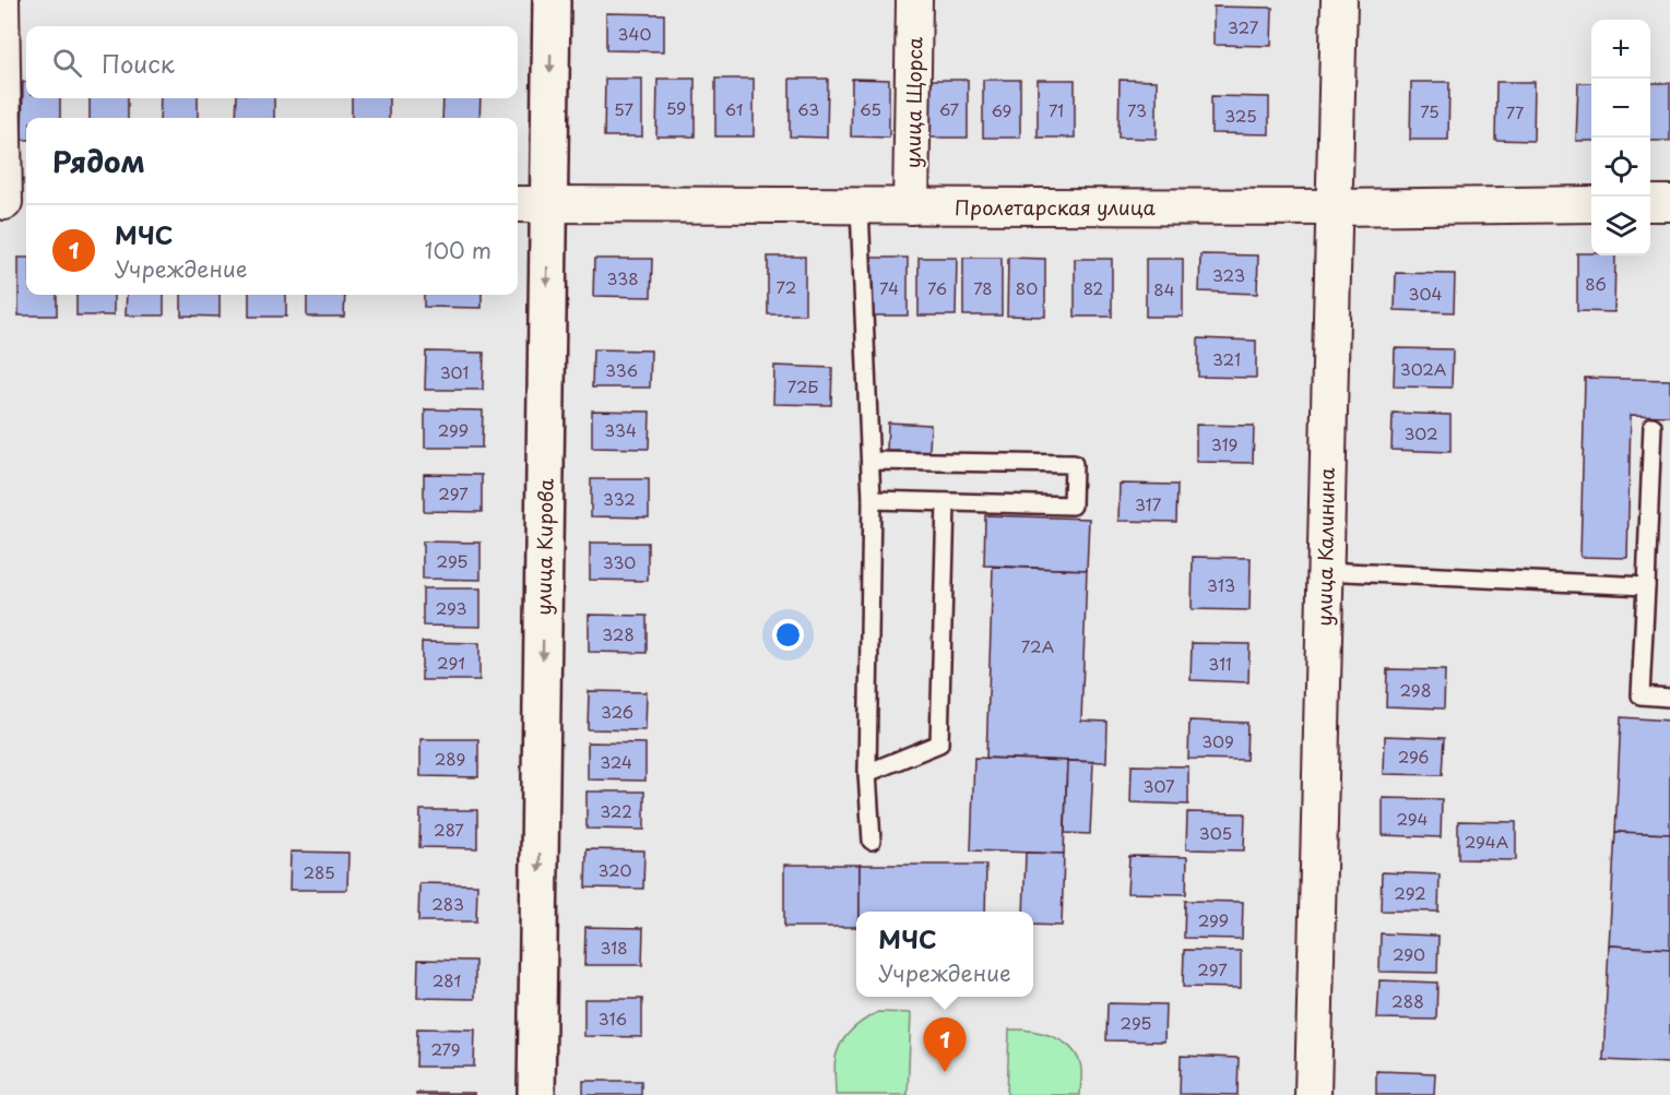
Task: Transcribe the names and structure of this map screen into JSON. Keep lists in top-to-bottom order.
{
  "streets": {
    "street": [
      "улица Щорса",
      "Пролетарская улица",
      "улица Кирова",
      "улица Калинина"
    ]
  },
  "crossings": [
    ["улица Щорса", "Пролетарская улица"],
    ["Пролетарская улица", "улица Кирова"],
    ["Пролетарская улица", "улица Калинина"]
  ],
  "one_way": ["улица Кирова"],
  "house_numbers": [
    "327",
    "340",
    "59",
    "57",
    "61",
    "63",
    "65",
    "67",
    "69",
    "71",
    "73",
    "75",
    "77",
    "325",
    "323",
    "338",
    "86",
    "72",
    "74",
    "76",
    "78",
    "80",
    "82",
    "84",
    "304",
    "321",
    "302А",
    "336",
    "301",
    "72Б",
    "299",
    "334",
    "302",
    "319",
    "297",
    "332",
    "317",
    "295",
    "330",
    "313",
    "293",
    "328",
    "72А",
    "291",
    "311",
    "298",
    "326",
    "309",
    "296",
    "289",
    "324",
    "307",
    "322",
    "294",
    "287",
    "305",
    "294А",
    "320",
    "285",
    "292",
    "283",
    "299",
    "318",
    "290",
    "297",
    "281",
    "288",
    "316",
    "295",
    "279"
  ],
  "page": {
    "map_buttons": ["+", "−"],
    "search": "Поиск",
    "heading": "Рядом",
    "list": [
      {
        "mark": "1",
        "name": "МЧС",
        "note": "Учреждение",
        "value": "100 m"
      }
    ],
    "popup": ["МЧС", "Учреждение"],
    "pins": "1"
  }
}
